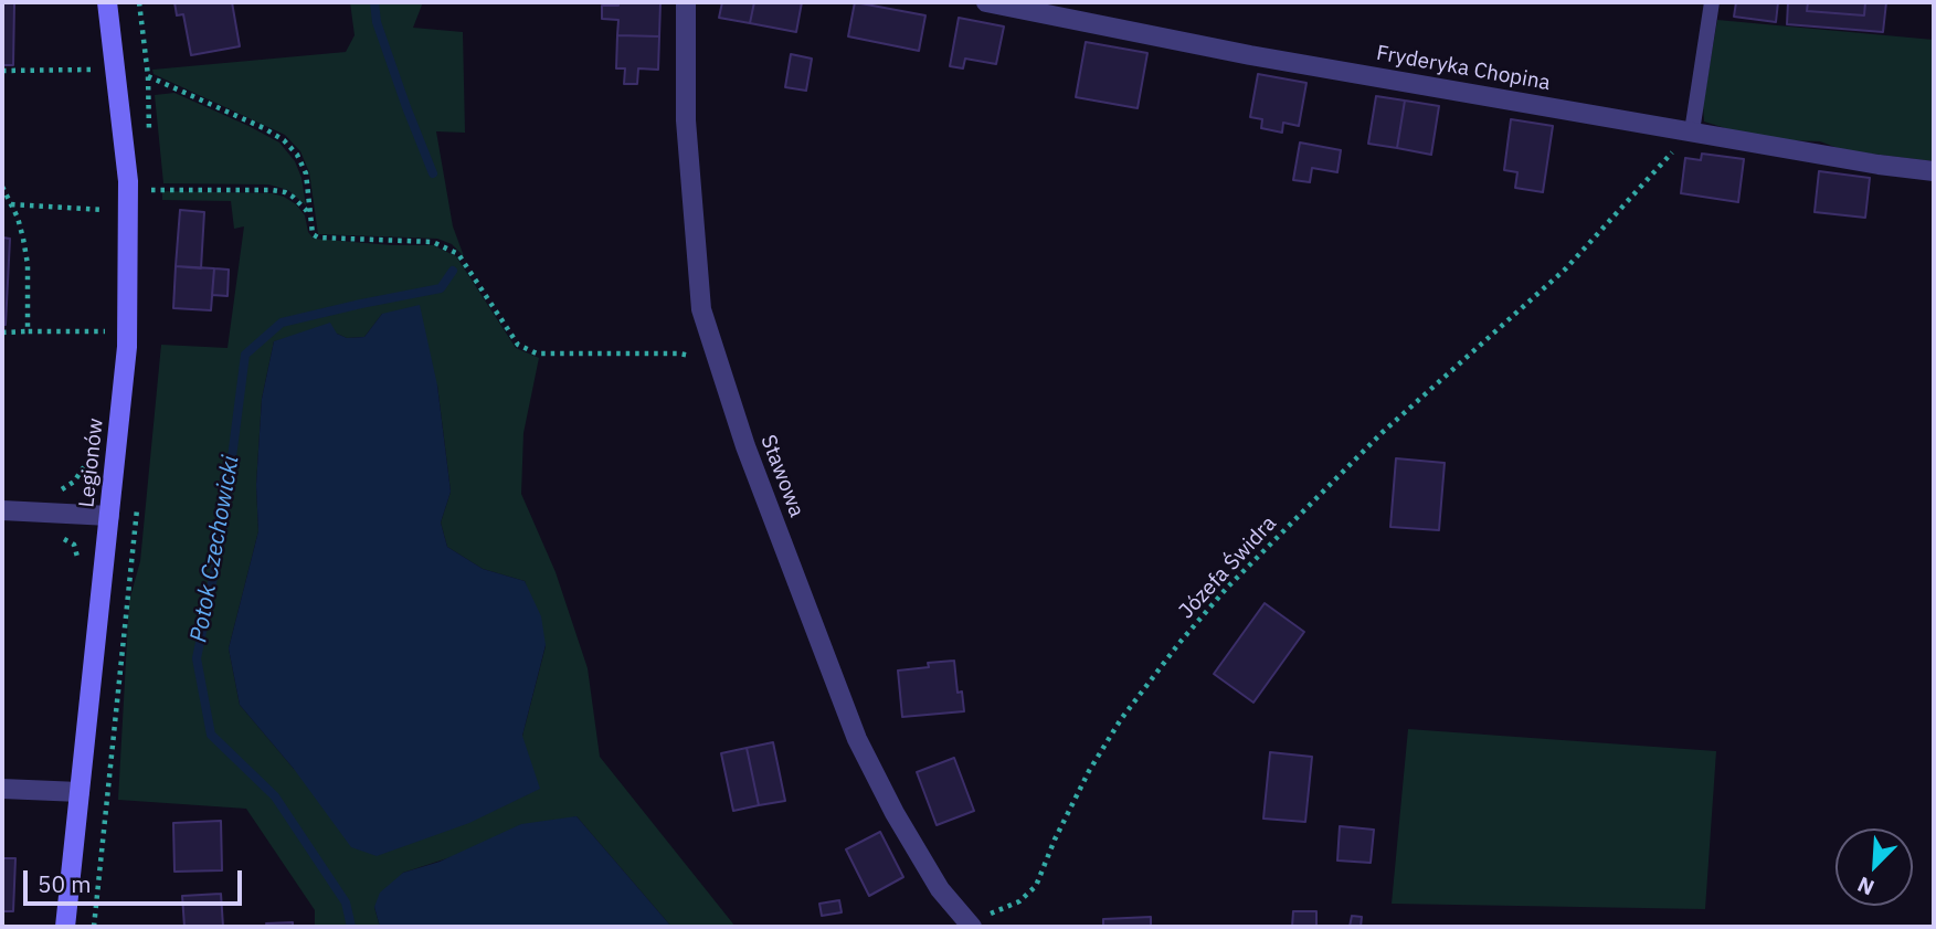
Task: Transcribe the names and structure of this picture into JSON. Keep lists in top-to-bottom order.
{
  "streets": {
    "street": ["Fryderyka Chopina", "Legionów", "Stawowa"],
    "path": ["Józefa Świdra"]
  },
  "crossings": [
    ["Fryderyka Chopina", "Józefa Świdra"],
    ["Stawowa", "Józefa Świdra"]
  ],
  "water": ["Potok Czechowicki"],
  "scale_bar": "50 m",
  "north": "bottom left"
}
